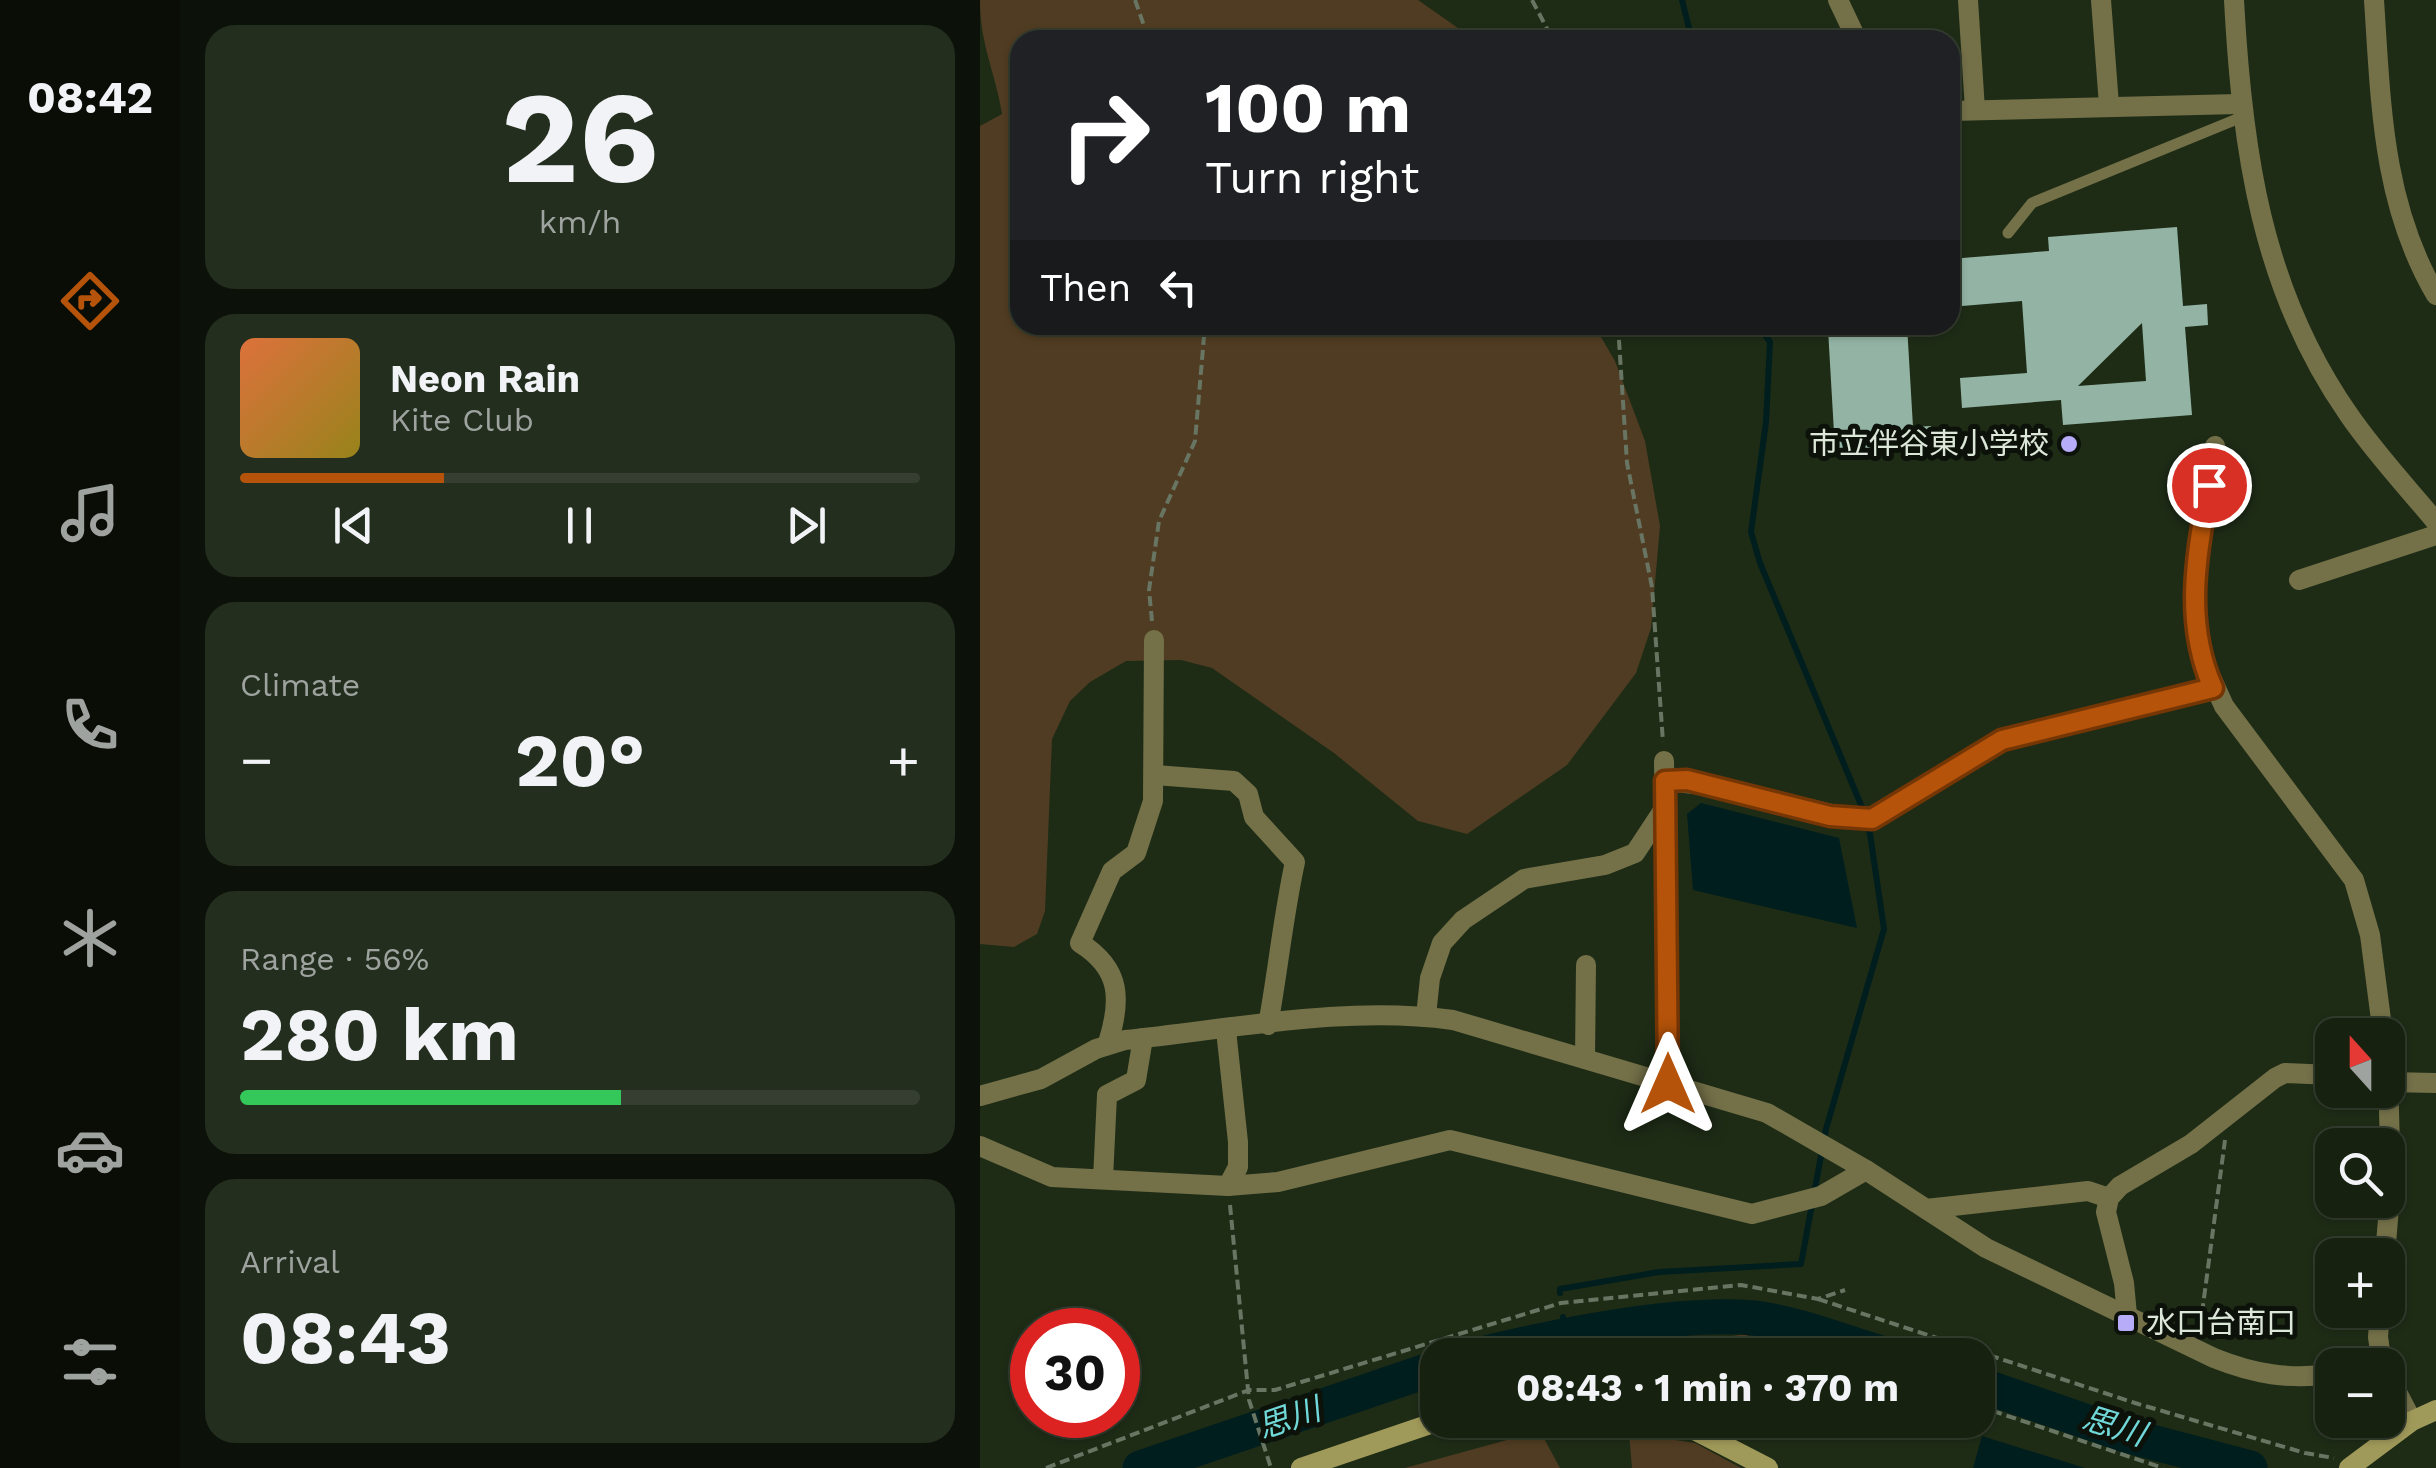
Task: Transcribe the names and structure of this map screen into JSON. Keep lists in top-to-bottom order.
{
  "water": ["思川"],
  "places": {
    "other": ["市立伴谷東小学校"],
    "transit": ["水口台南口"]
  },
  "north": "top",
  "page": {
    "tabs": "08:42",
    "tile": [
      ["26", "km/h"],
      "Climate",
      ["Range · 56%", "280 km"],
      ["Arrival", "08:43"]
    ],
    "turn": ["100 m", "Turn right"],
    "then": "Then",
    "song": ["Neon Rain", "Kite Club"],
    "heat": ["−", "20°", "+"],
    "map_buttons": ["+", "−"],
    "limit": "30",
    "trip": "08:43 · 1 min · 370 m"
  }
}
